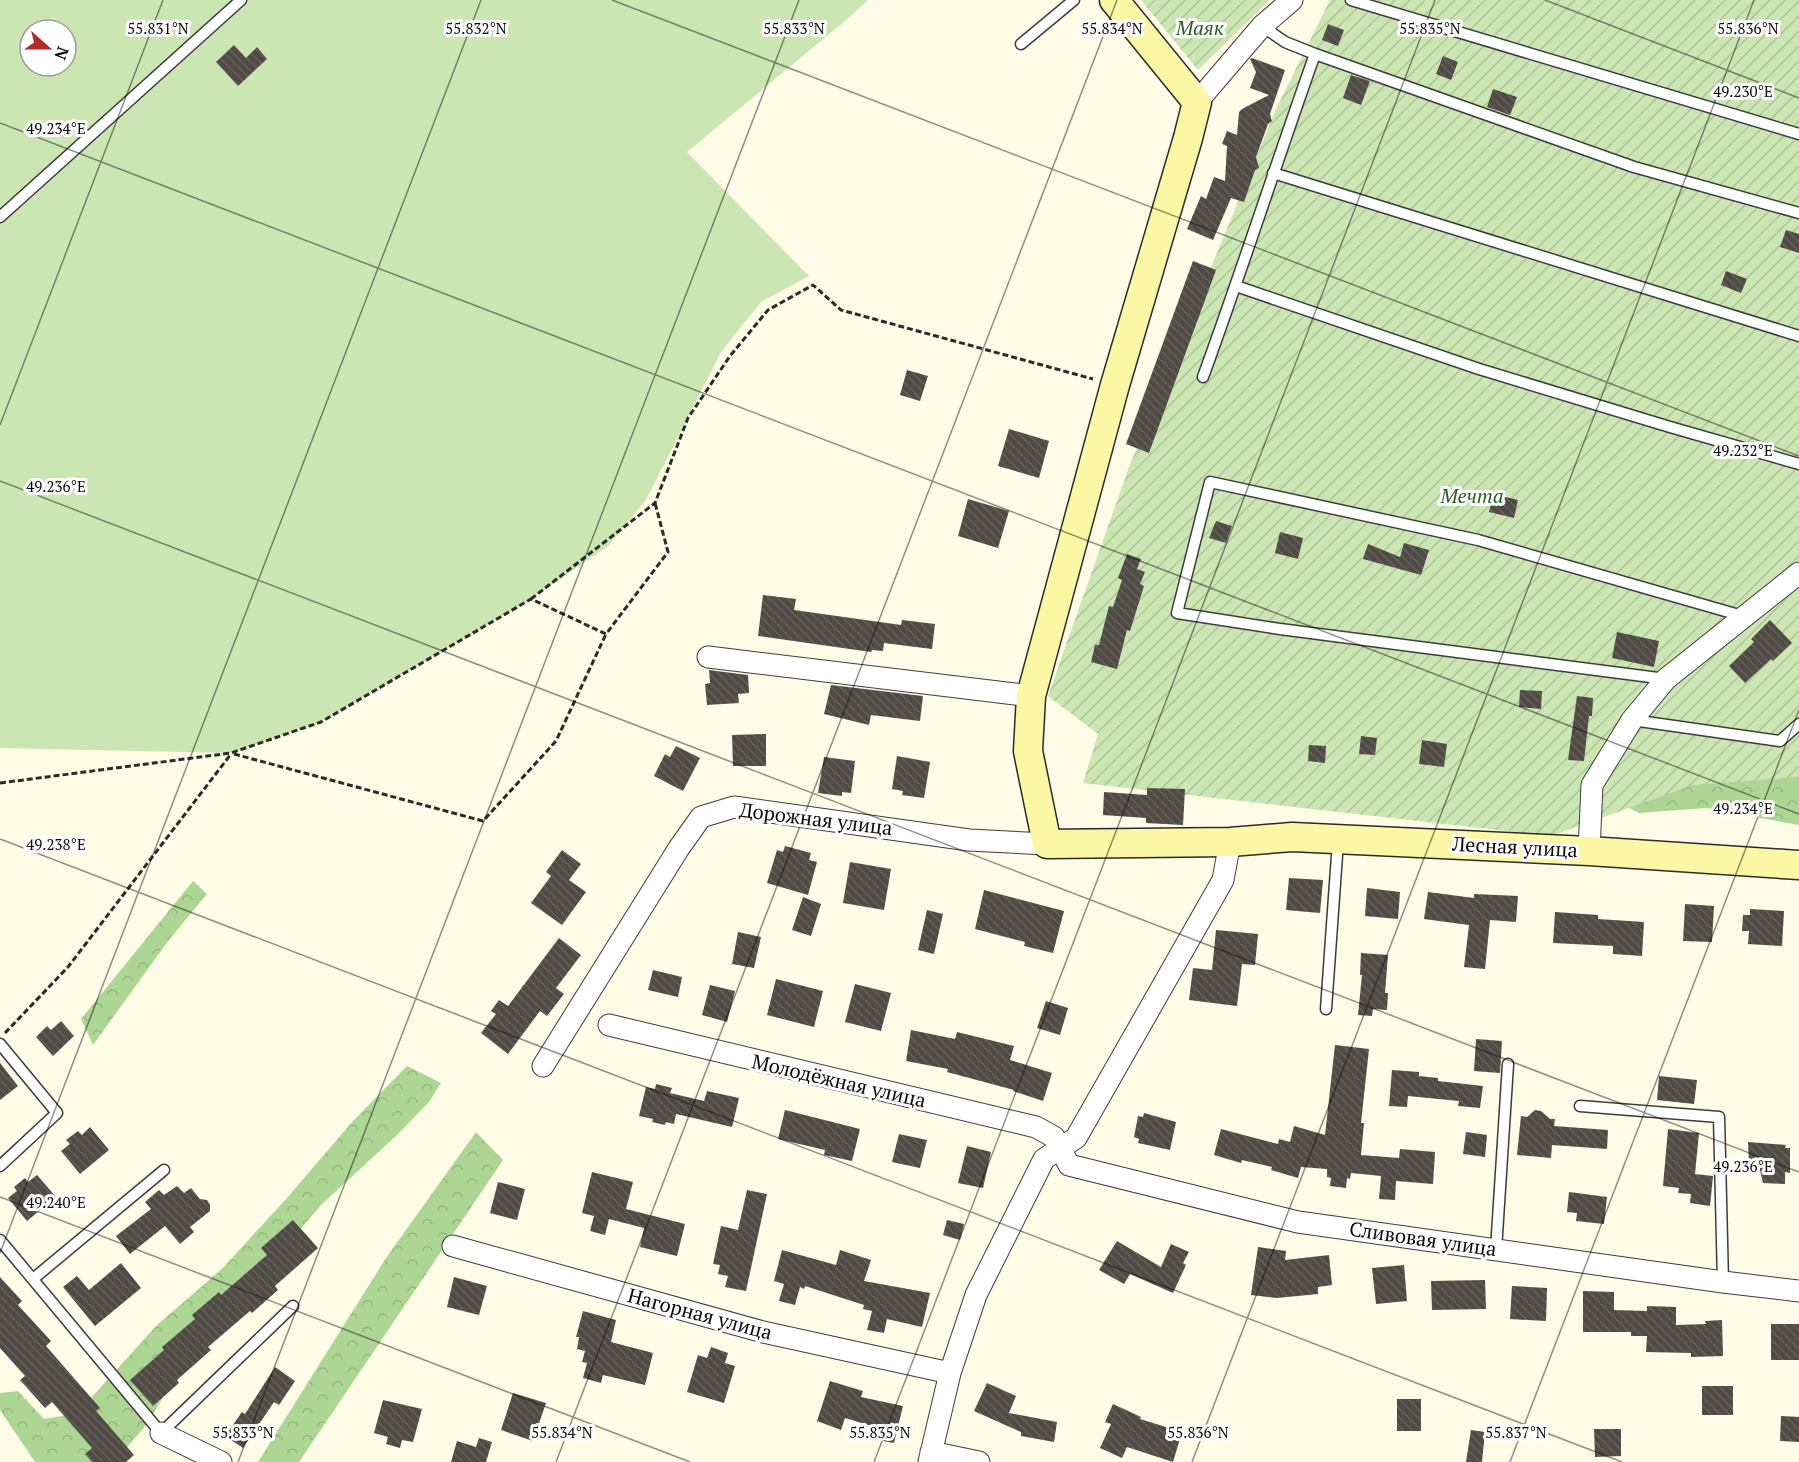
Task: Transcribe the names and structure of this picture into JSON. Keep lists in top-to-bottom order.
{
  "streets": {
    "street": [
      "Дорожная улица",
      "Лесная улица",
      "Молодёжная улица",
      "Сливовая улица",
      "Нагорная улица"
    ]
  },
  "crossings": [
    ["Дорожная улица", "Лесная улица"],
    ["Молодёжная улица", "Сливовая улица"]
  ],
  "parks": ["Маяк", "Мечта"],
  "north": "right",
  "coordinates": [
    "55.833°N",
    "55.835°N",
    "55.836°N",
    "55.831°N",
    "55.832°N",
    "55.834°N",
    "49.230°E",
    "49.234°E",
    "49.232°E",
    "49.236°E",
    "49.238°E",
    "49.240°E",
    "55.837°N"
  ]
}
